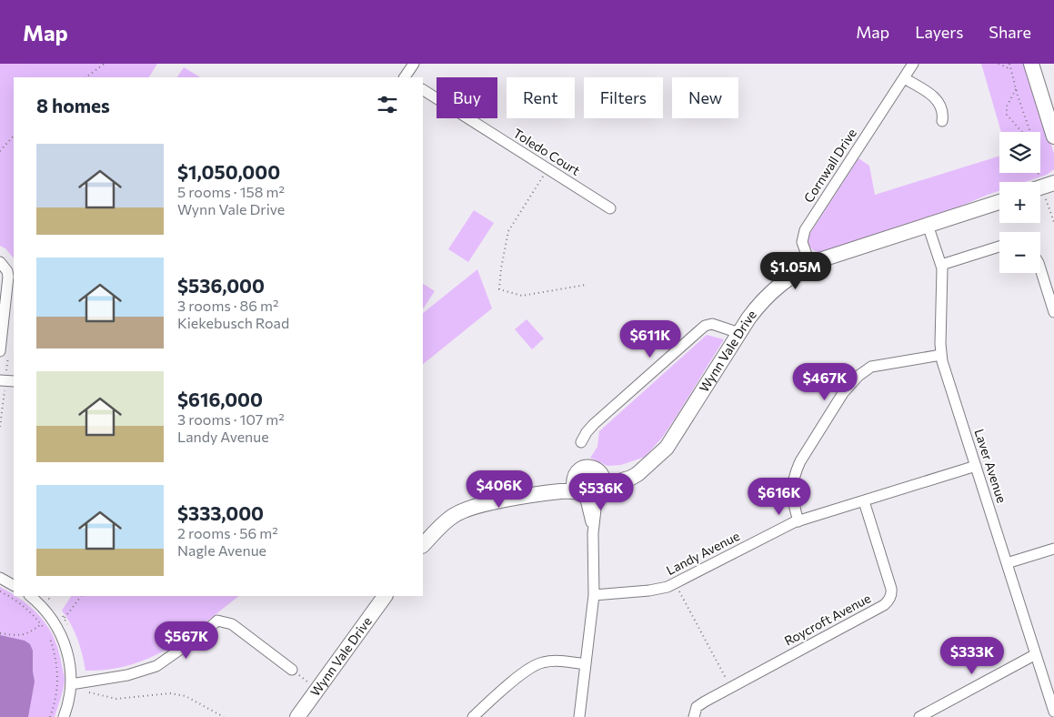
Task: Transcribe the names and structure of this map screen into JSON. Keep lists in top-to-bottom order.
{
  "streets": {
    "main road": ["Wynn Vale Drive"],
    "street": [
      "Toledo Court",
      "Cornwall Drive",
      "Laver Avenue",
      "Landy Avenue",
      "Roycroft Avenue"
    ]
  },
  "crossings": [
    ["Cornwall Drive", "Wynn Vale Drive"],
    ["Wynn Vale Drive", "Laver Avenue"],
    ["Laver Avenue", "Landy Avenue"],
    ["Landy Avenue", "Roycroft Avenue"]
  ],
  "page": {
    "header": "Map",
    "nav": ["Map", "Layers", "Share"],
    "chip": [
      "Buy",
      "Rent",
      "Filters",
      "New"
    ],
    "heading": "8 homes",
    "map_buttons": ["+", "−"],
    "list": [
      {
        "name": "$1,050,000",
        "note": "5 rooms · 158 m² · Wynn Vale Drive"
      },
      {
        "name": "$536,000",
        "note": "3 rooms · 86 m² · Kiekebusch Road"
      },
      {
        "name": "$616,000",
        "note": "3 rooms · 107 m² · Landy Avenue"
      },
      {
        "name": "$333,000",
        "note": "2 rooms · 56 m² · Nagle Avenue"
      }
    ],
    "price": [
      "$1.05M",
      "$611K",
      "$467K",
      "$406K",
      "$536K",
      "$616K",
      "$567K",
      "$333K"
    ]
  }
}
